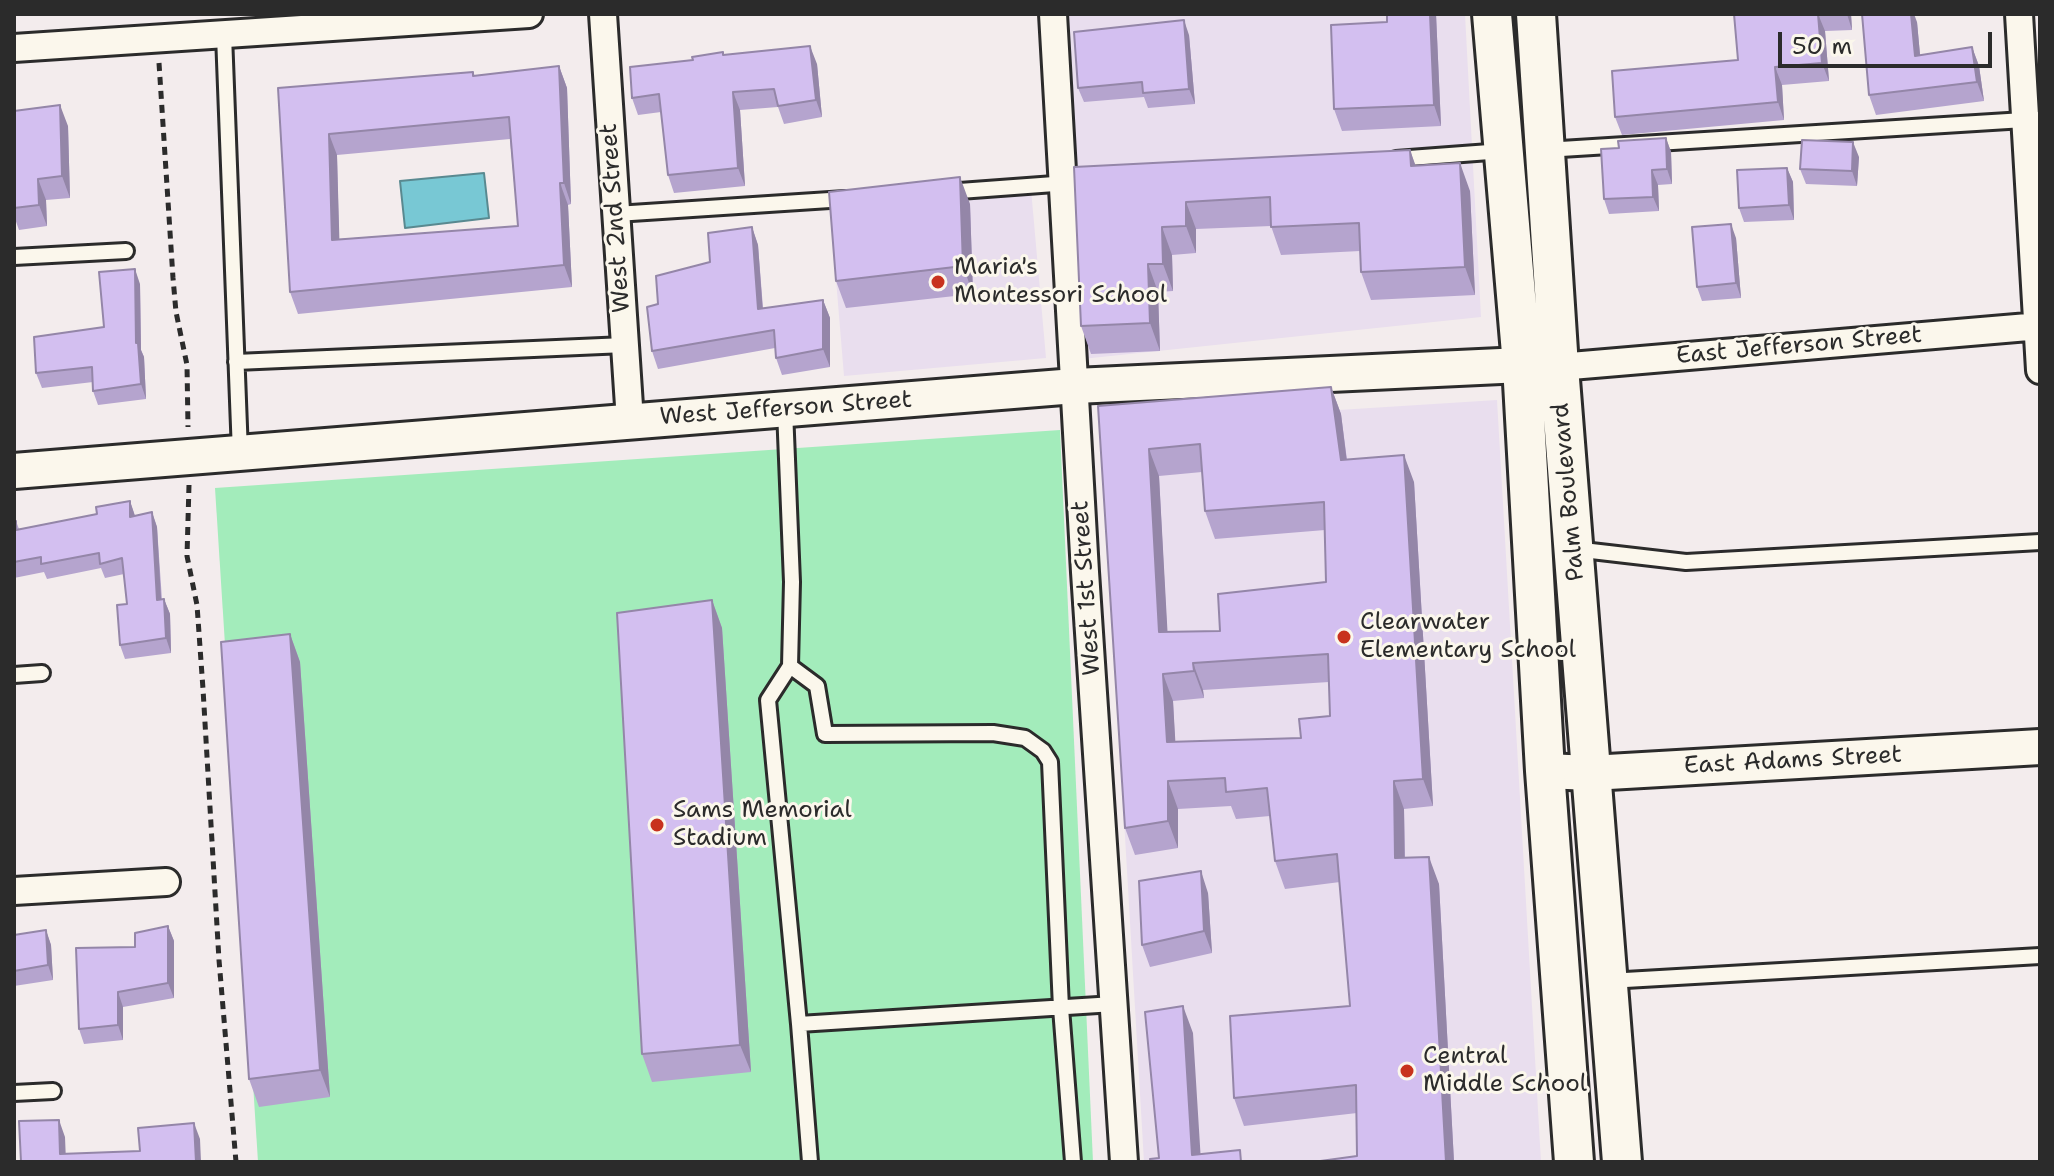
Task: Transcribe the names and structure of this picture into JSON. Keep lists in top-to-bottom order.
{
  "streets": {
    "main road": ["Palm Boulevard"],
    "street": [
      "West 2nd Street",
      "East Jefferson Street",
      "West Jefferson Street",
      "West 1st Street",
      "East Adams Street"
    ]
  },
  "crossings": [
    ["West 2nd Street", "West Jefferson Street"],
    ["East Jefferson Street", "West Jefferson Street"],
    ["East Jefferson Street", "Palm Boulevard"],
    ["West Jefferson Street", "Palm Boulevard"],
    ["West Jefferson Street", "West 1st Street"],
    ["Palm Boulevard", "East Adams Street"]
  ],
  "places": [
    "Maria's Montessori School",
    "Clearwater Elementary School",
    "Sams Memorial Stadium",
    "Central Middle School"
  ],
  "scale_bar": "50 m"
}
